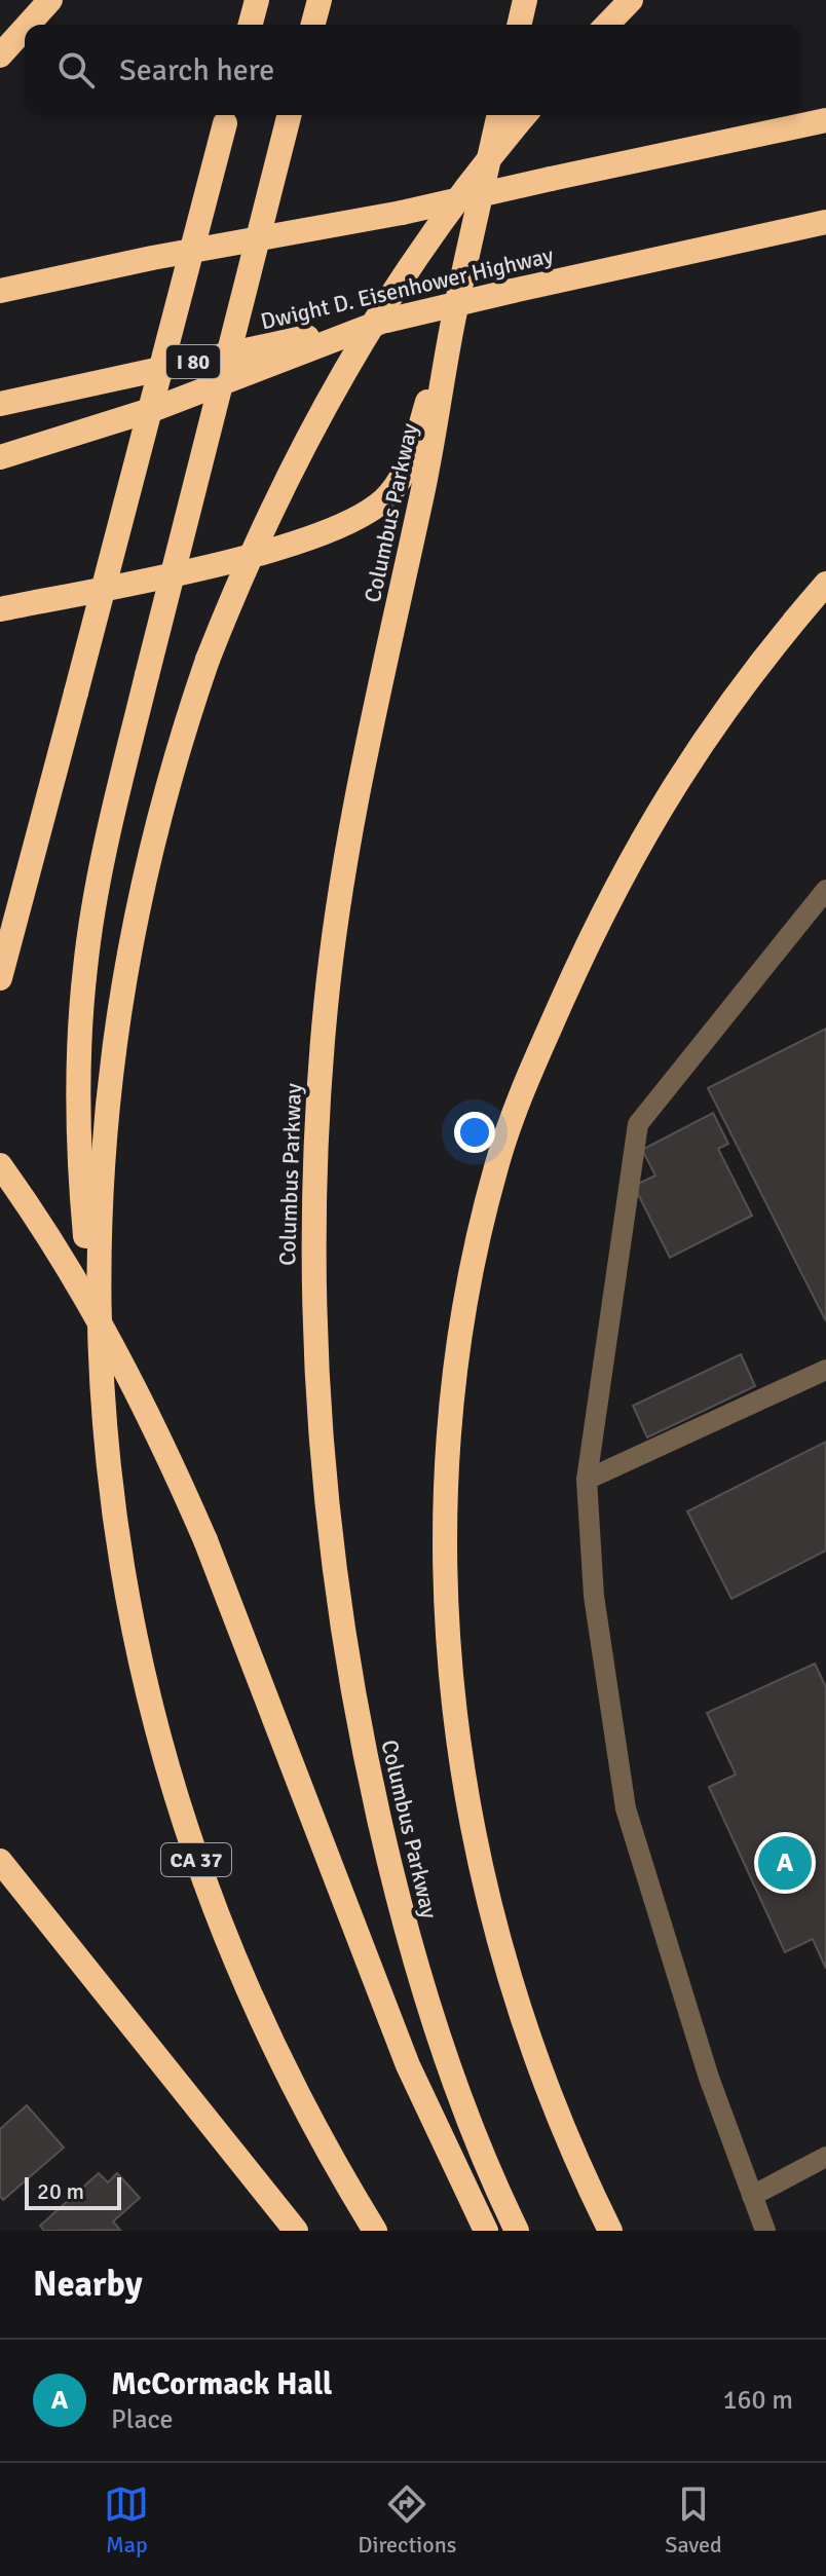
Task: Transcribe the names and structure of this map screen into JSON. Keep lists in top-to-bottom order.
{
  "streets": {
    "highway": [
      "Dwight D. Eisenhower Highway",
      "I 80",
      "Columbus Parkway",
      "CA 37"
    ]
  },
  "scale_bar": "20 m",
  "page": {
    "search": "Search here",
    "pins": "A",
    "scale": "20 m",
    "heading": "Nearby",
    "list": [
      {
        "mark": "A",
        "name": "McCormack Hall",
        "note": "Place",
        "value": "160 m"
      }
    ],
    "nav": ["Map", "Directions", "Saved"]
  }
}
